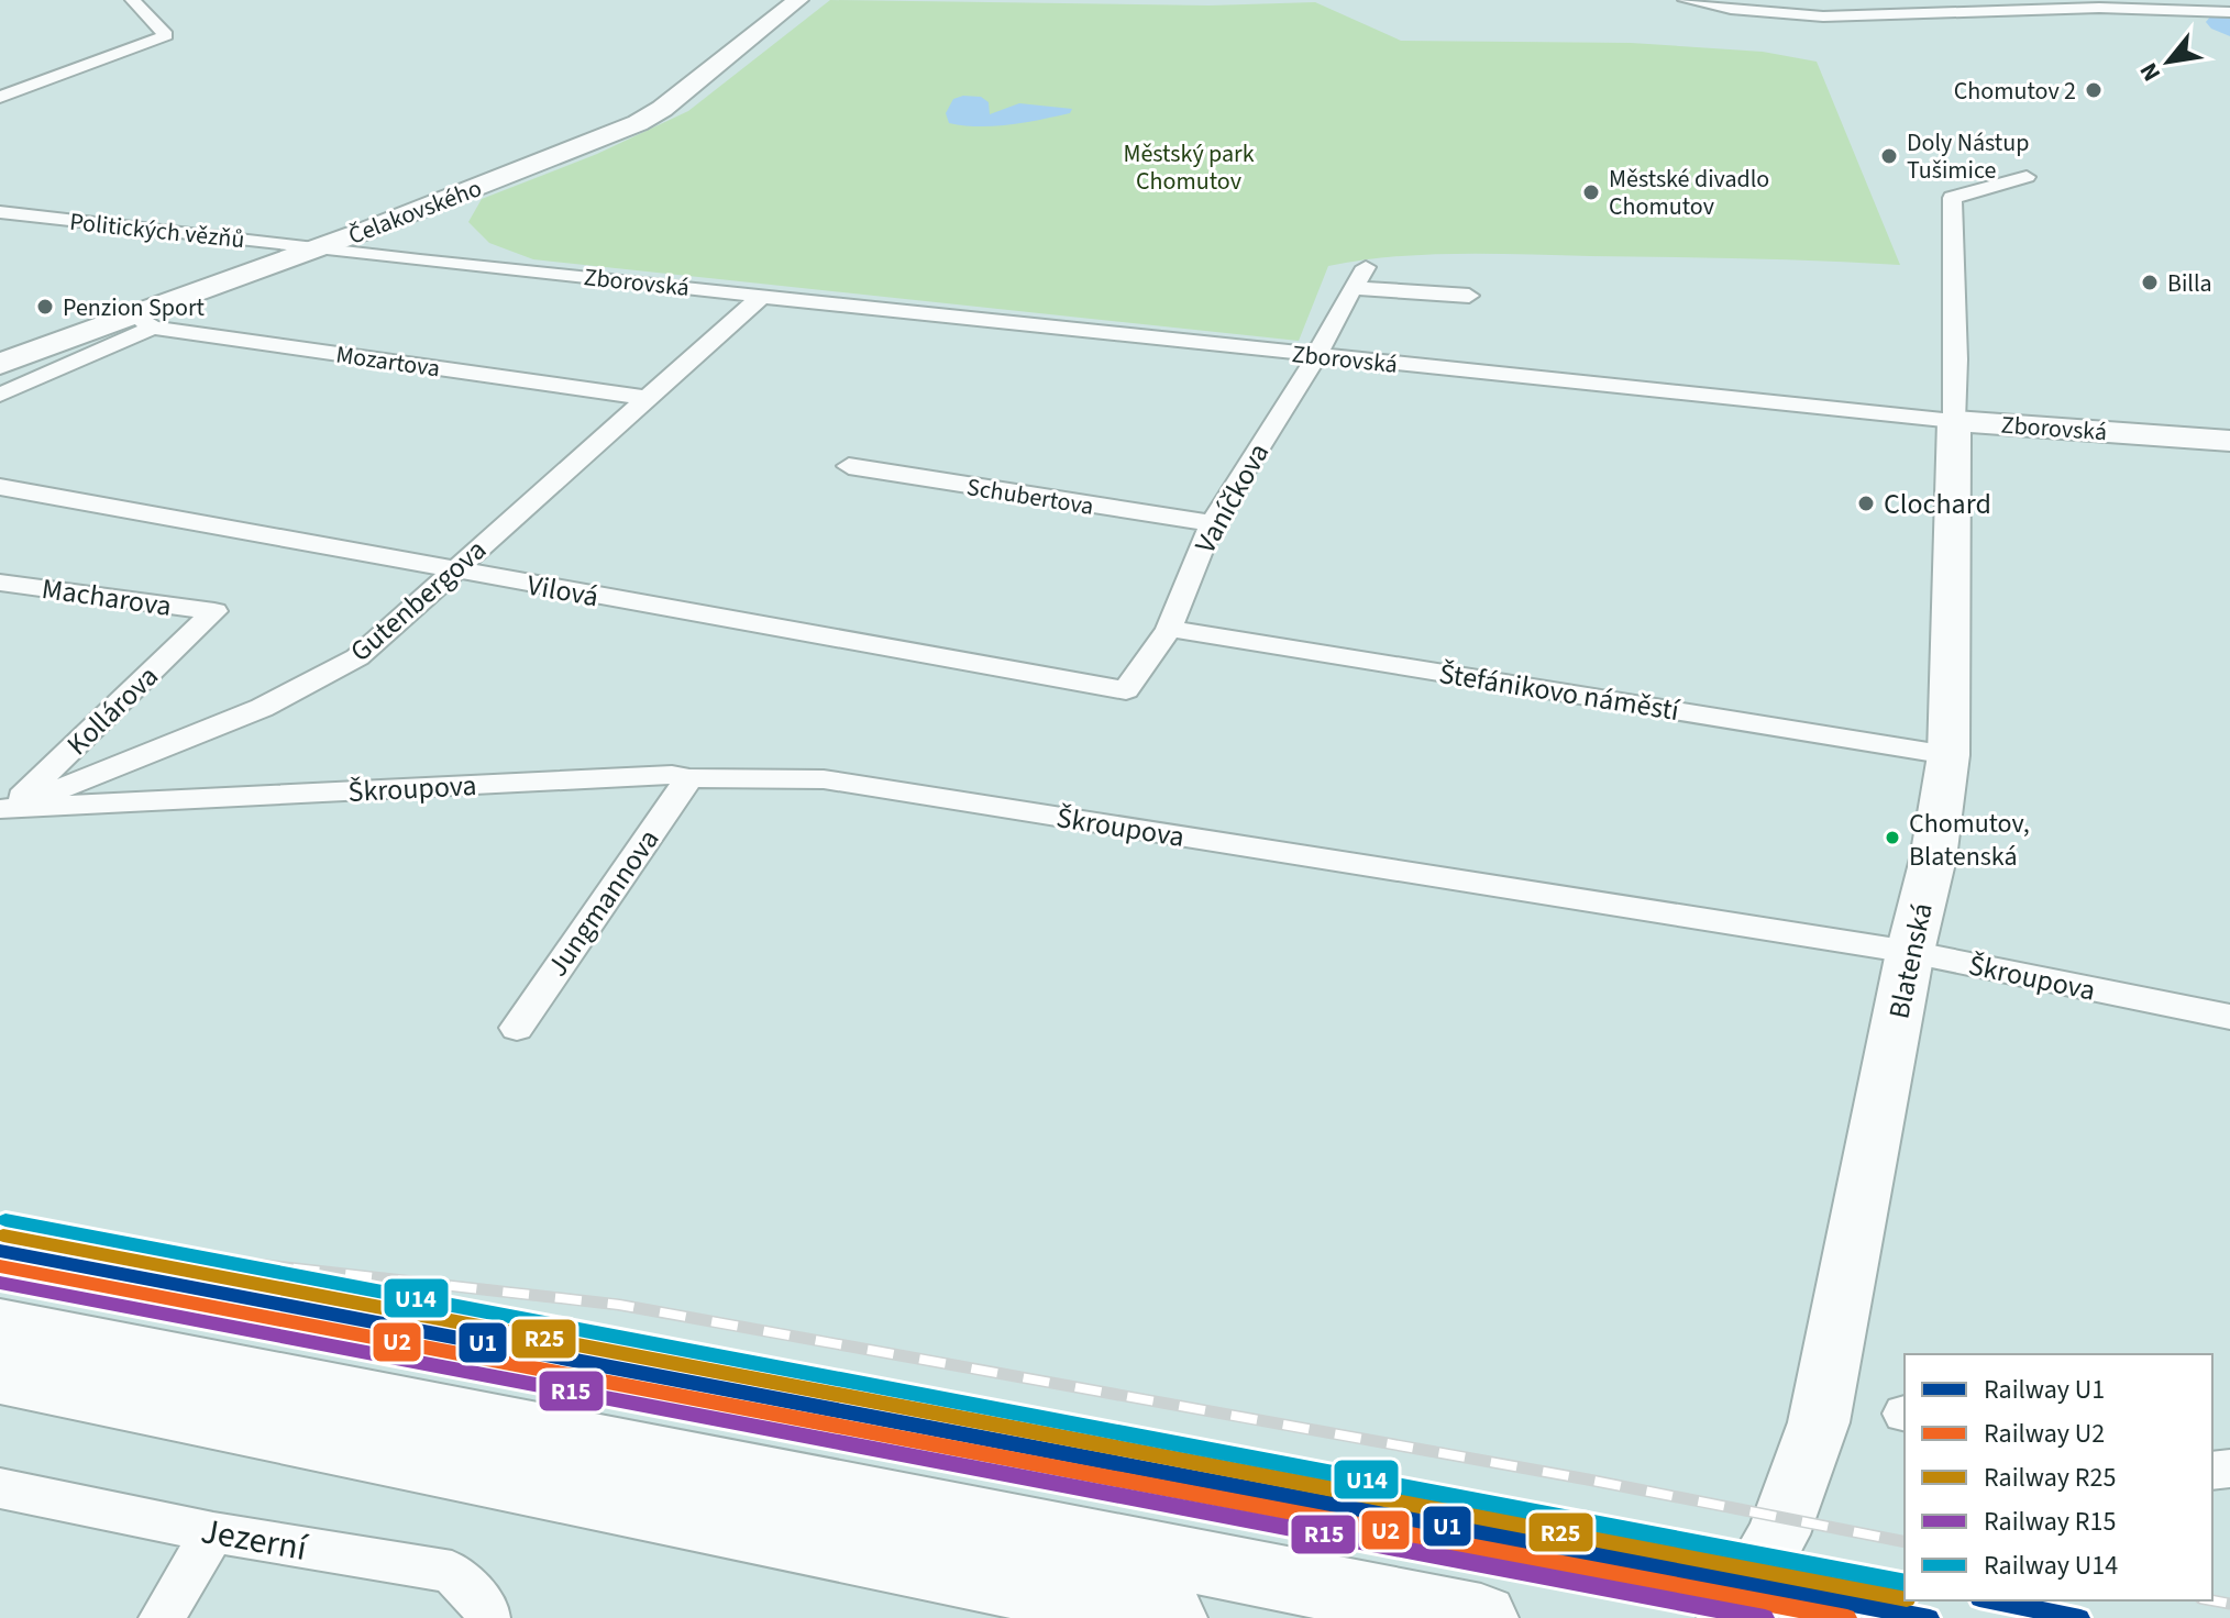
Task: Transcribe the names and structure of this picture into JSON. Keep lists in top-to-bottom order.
{
  "streets": {
    "street": [
      "Čelakovského",
      "Politických vězňů",
      "Zborovská",
      "Mozartova",
      "Schubertova",
      "Vaníčkova",
      "Vilová",
      "Macharova",
      "Gutenbergova",
      "Štefánikovo náměstí",
      "Kollárova",
      "Škroupova",
      "Jungmannova",
      "Blatenská",
      "Jezerní"
    ]
  },
  "crossings": [
    ["Čelakovského", "Politických vězňů"],
    ["Čelakovského", "Zborovská"],
    ["Čelakovského", "Mozartova"],
    ["Politických vězňů", "Zborovská"],
    ["Zborovská", "Vaníčkova"],
    ["Zborovská", "Gutenbergova"],
    ["Zborovská", "Blatenská"],
    ["Mozartova", "Gutenbergova"],
    ["Schubertova", "Vaníčkova"],
    ["Vaníčkova", "Vilová"],
    ["Vaníčkova", "Štefánikovo náměstí"],
    ["Vilová", "Gutenbergova"],
    ["Macharova", "Kollárova"],
    ["Gutenbergova", "Kollárova"],
    ["Gutenbergova", "Škroupova"],
    ["Štefánikovo náměstí", "Blatenská"],
    ["Kollárova", "Škroupova"],
    ["Škroupova", "Jungmannova"],
    ["Škroupova", "Blatenská"]
  ],
  "parks": ["Městský park Chomutov"],
  "places": [
    "Chomutov 2",
    "Doly Nástup Tušimice",
    "Městské divadlo Chomutov",
    "Billa",
    "Penzion Sport",
    "Clochard",
    "Chomutov, Blatenská"
  ],
  "lines": [
    "rail line U14",
    "rail line R25",
    "rail line U1",
    "rail line U2",
    "rail line R15"
  ],
  "legend": [
    "Railway U1",
    "Railway U2",
    "Railway R25",
    "Railway R15",
    "Railway U14"
  ],
  "north": "bottom left"
}
